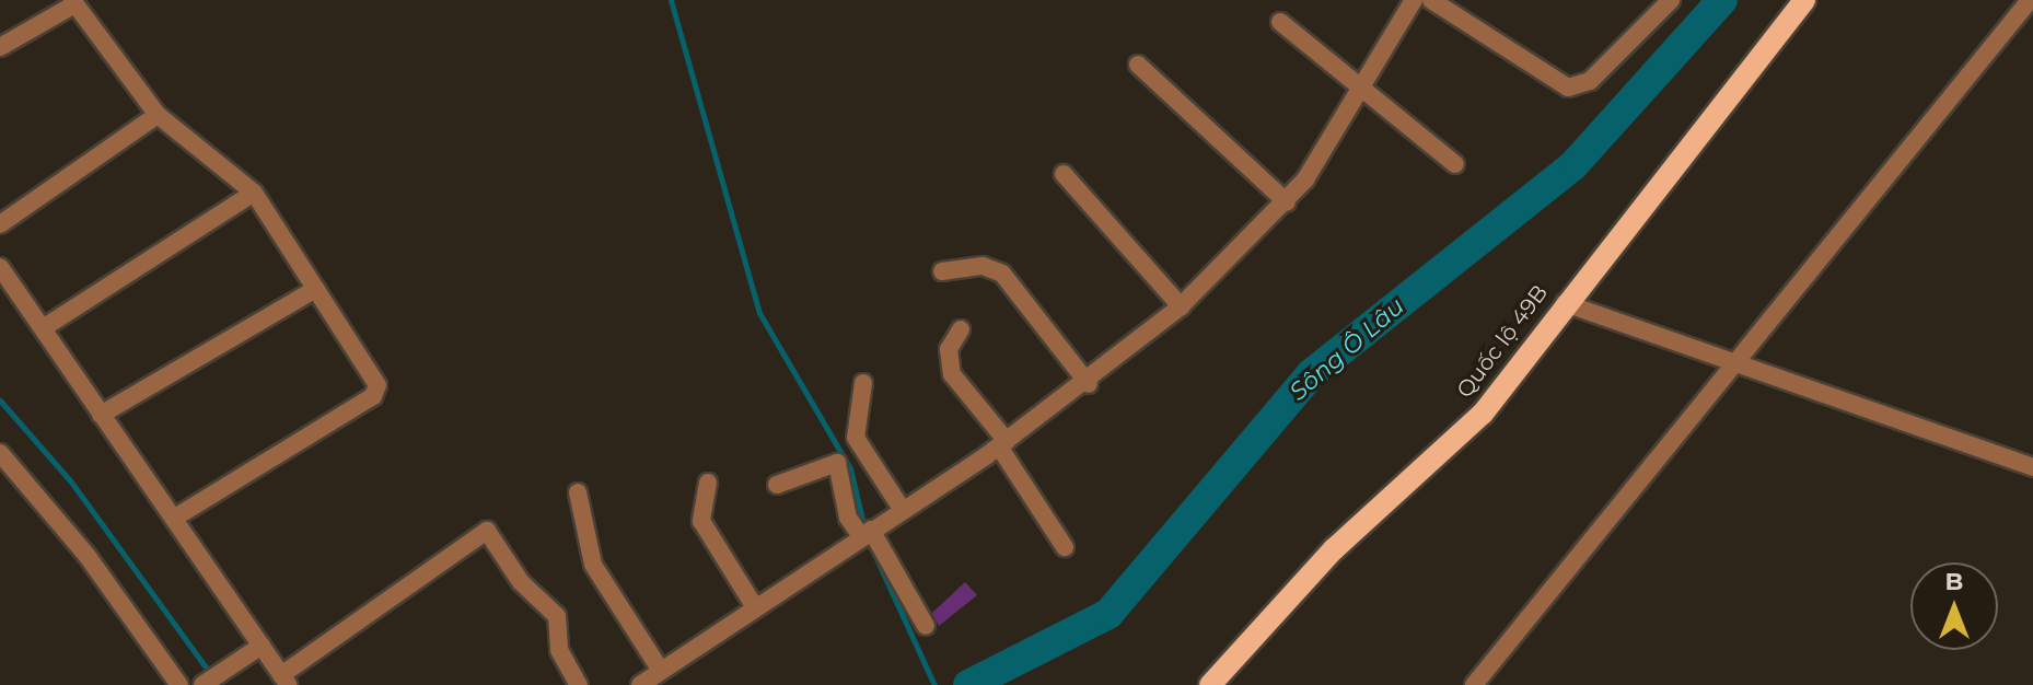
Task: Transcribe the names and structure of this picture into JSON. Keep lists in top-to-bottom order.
{
  "streets": {
    "main road": ["Quốc lộ 49B"]
  },
  "water": ["Sông Ô Lâu"],
  "north": "top"
}
